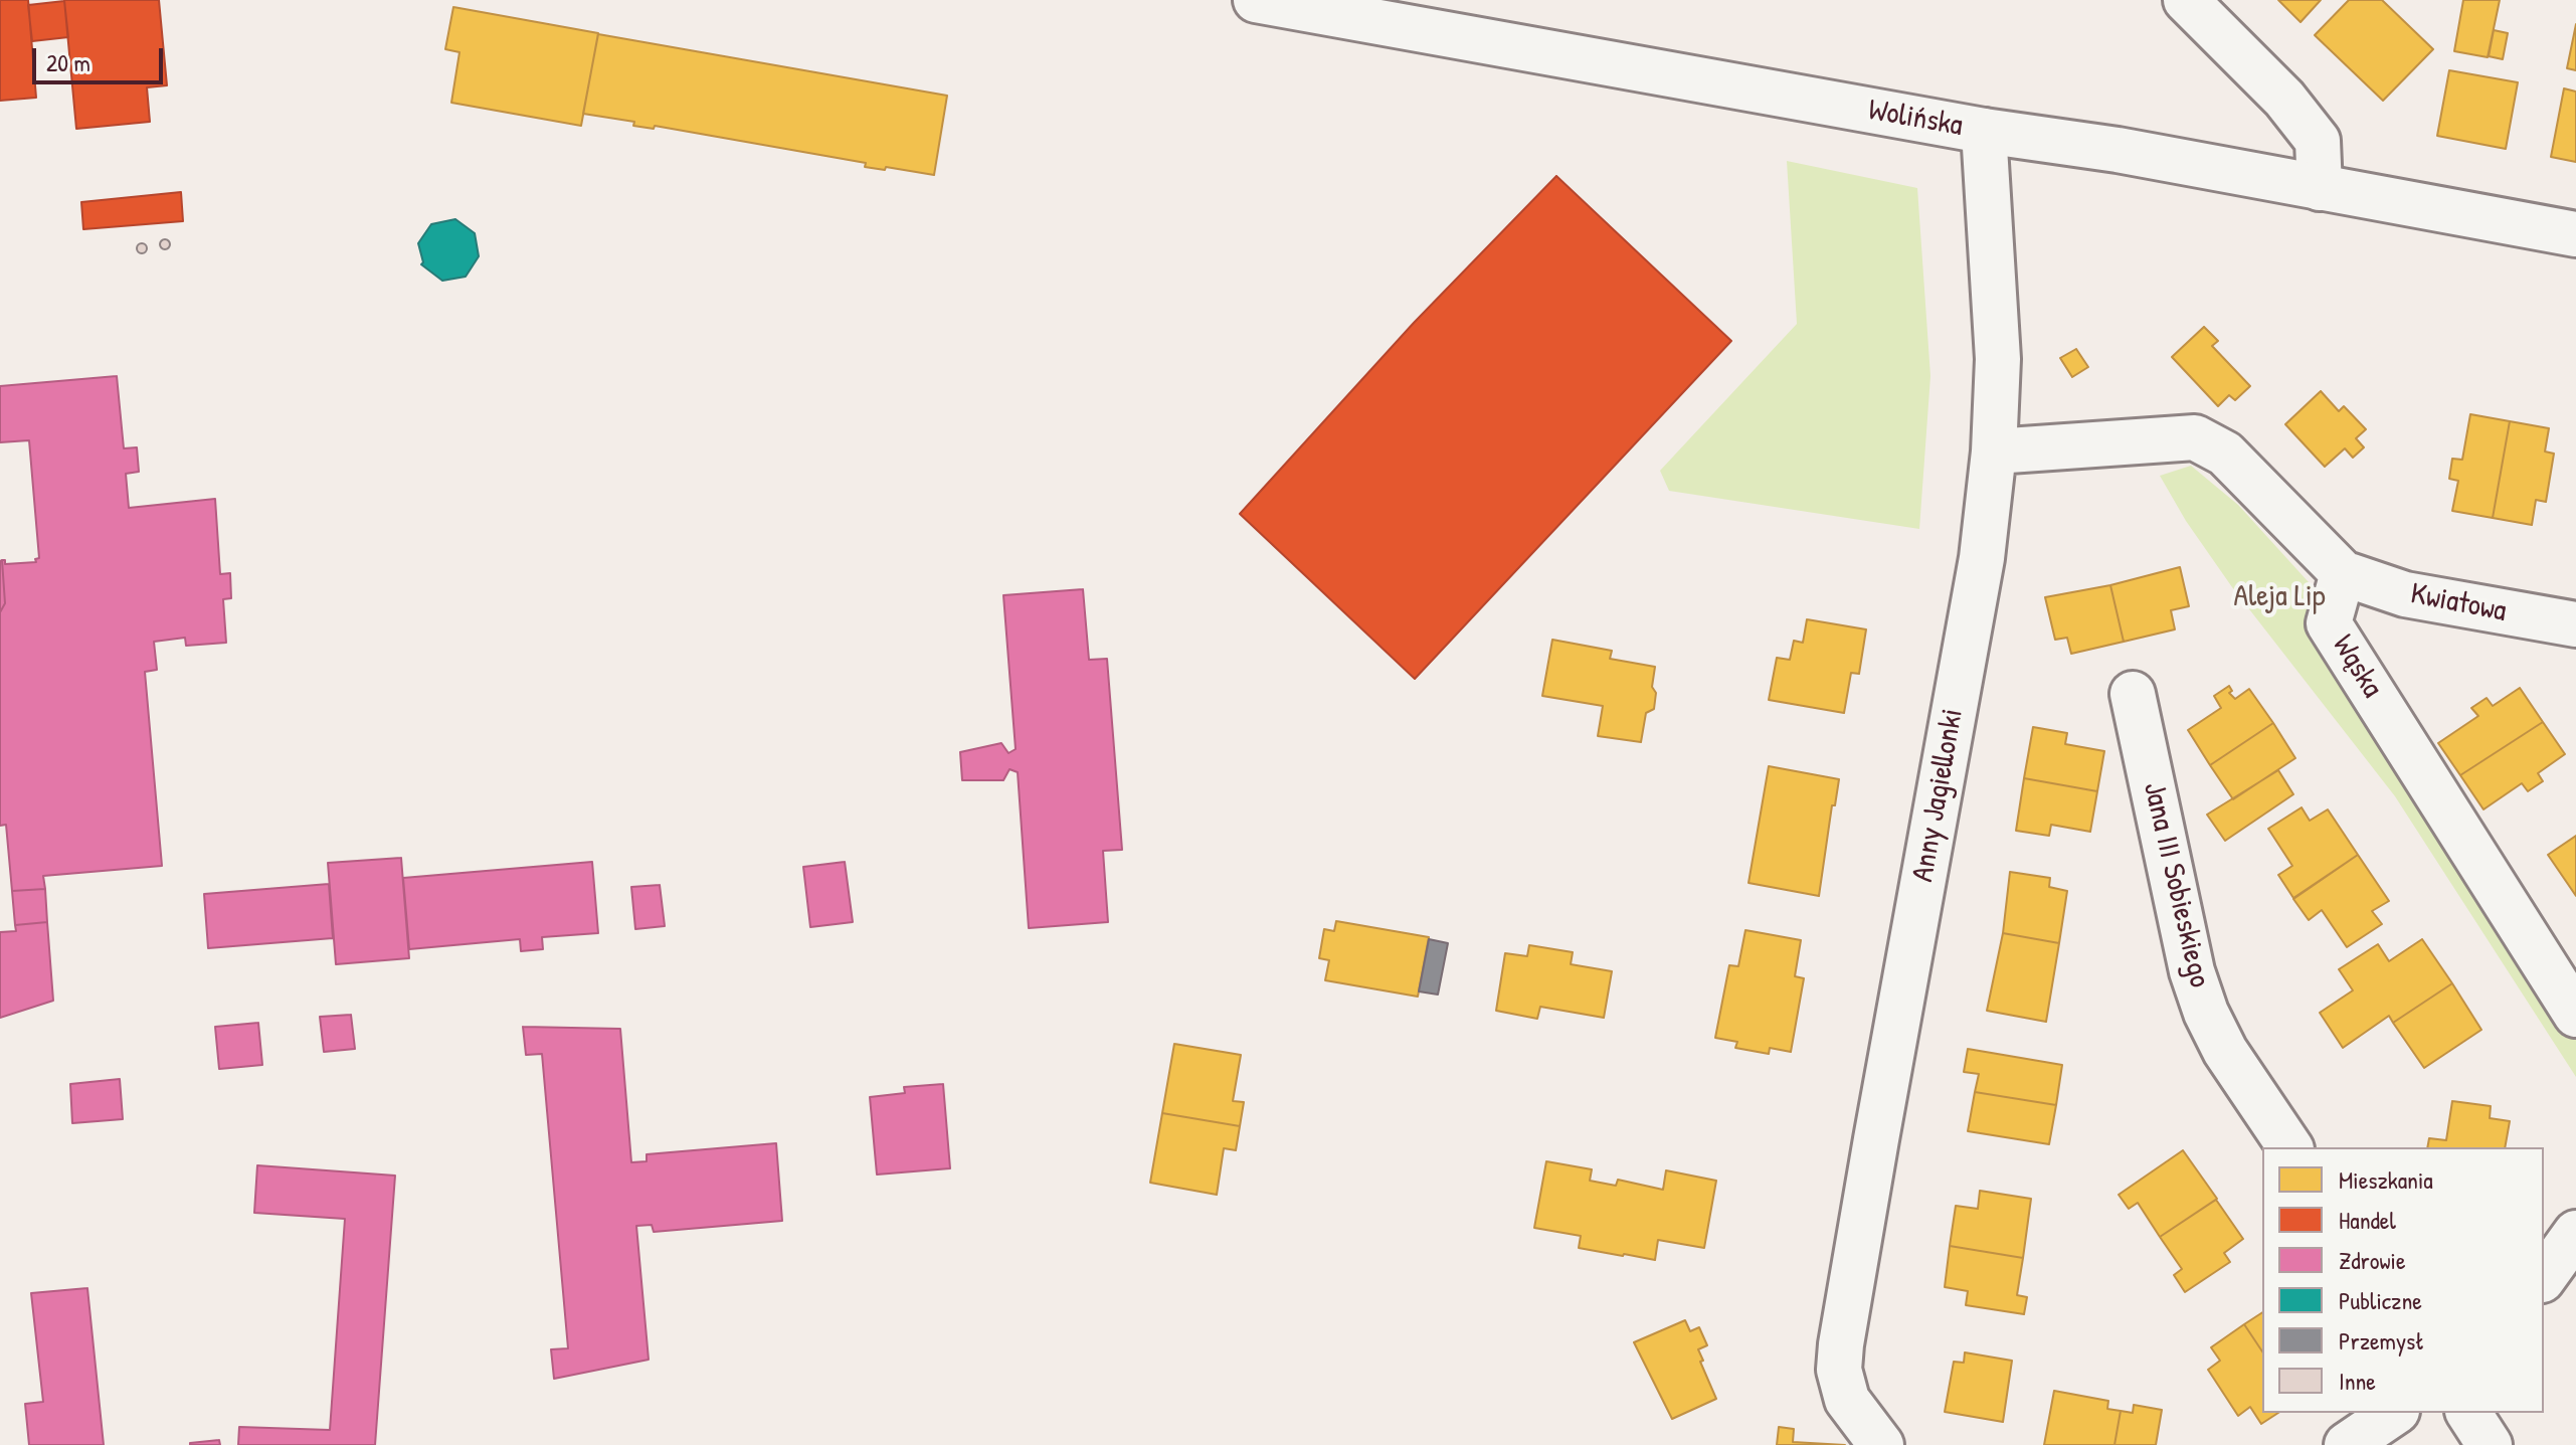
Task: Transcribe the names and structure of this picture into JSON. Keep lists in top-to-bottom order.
{
  "streets": {
    "street": [
      "Wolińska",
      "Kwiatowa",
      "Wąska",
      "Anny Jagiellonki",
      "Jana III Sobieskiego"
    ]
  },
  "crossings": [
    ["Wolińska", "Anny Jagiellonki"],
    ["Kwiatowa", "Wąska"]
  ],
  "parks": ["Aleja Lip"],
  "legend": [
    "Mieszkania",
    "Handel",
    "Zdrowie",
    "Publiczne",
    "Przemysł",
    "Inne"
  ],
  "scale_bar": "20 m"
}
